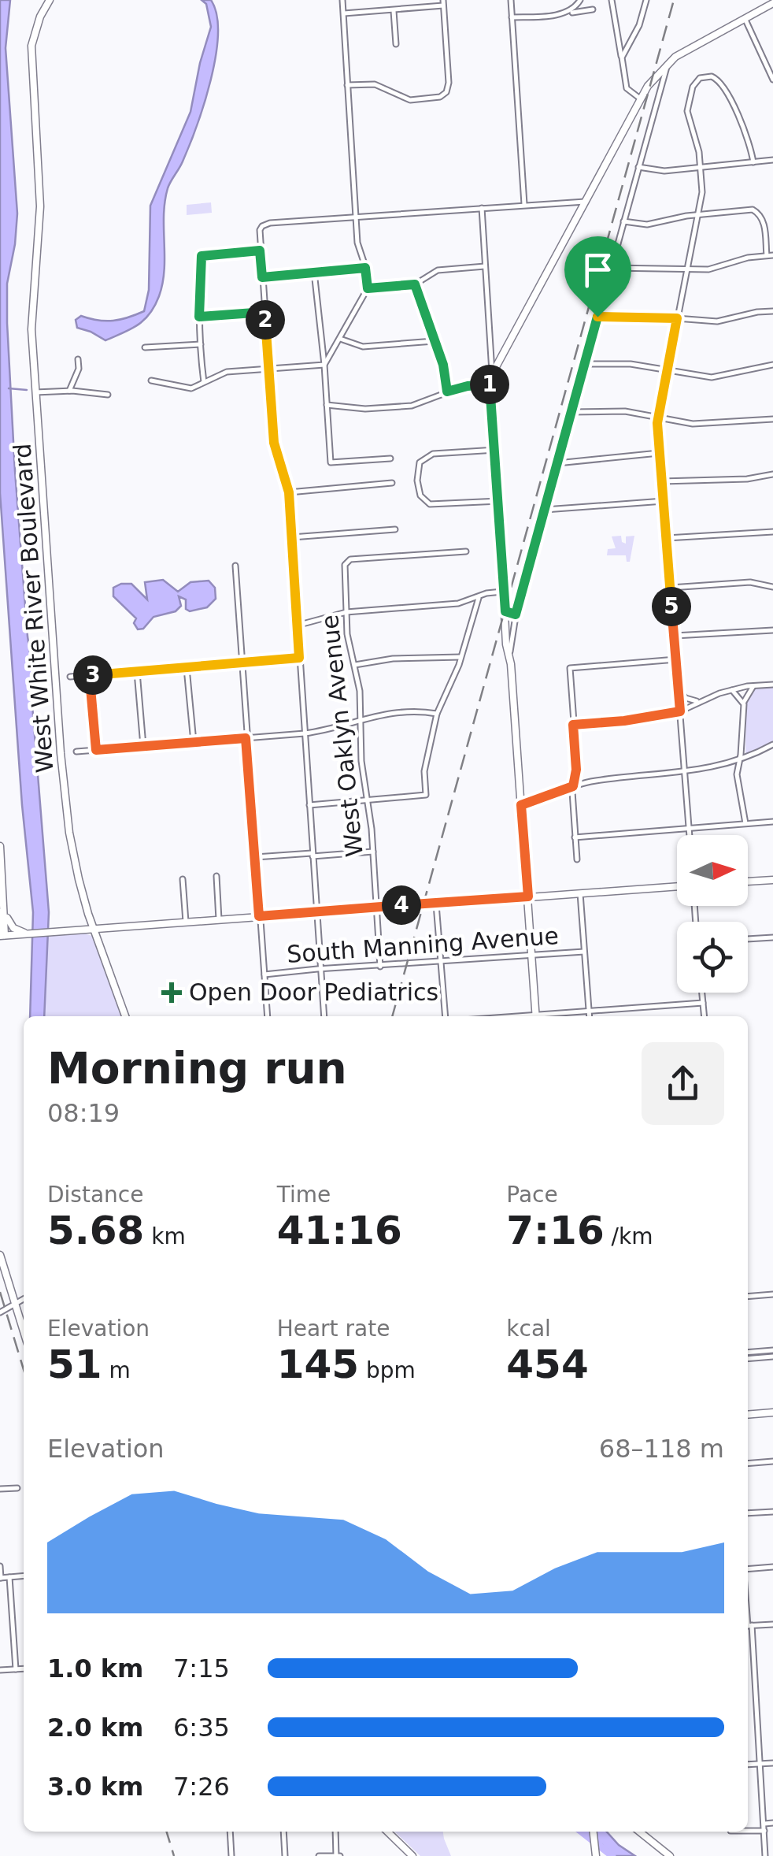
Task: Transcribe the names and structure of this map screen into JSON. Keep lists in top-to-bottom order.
{
  "streets": {
    "main road": ["West White River Boulevard"],
    "street": ["West Oaklyn Avenue", "South Manning Avenue"]
  },
  "crossings": [
    ["West Oaklyn Avenue", "South Manning Avenue"]
  ],
  "places": {
    "health": ["Open Door Pediatrics"]
  },
  "north": "right",
  "page": {
    "pins": [
      "2",
      "1",
      "5",
      "3",
      "4"
    ],
    "heading": ["Morning run", "08:19"],
    "stats": [
      ["Distance", "5.68 km"],
      ["Time", "41:16"],
      ["Pace", "7:16 /km"],
      ["Elevation", "51 m"],
      ["Heart rate", "145 bpm"],
      ["kcal", "454"]
    ],
    "chart": ["Elevation", "68–118 m"],
    "list": [
      {
        "name": "1.0 km",
        "note": "7:15"
      },
      {
        "name": "2.0 km",
        "note": "6:35"
      },
      {
        "name": "3.0 km",
        "note": "7:26"
      }
    ]
  }
}
